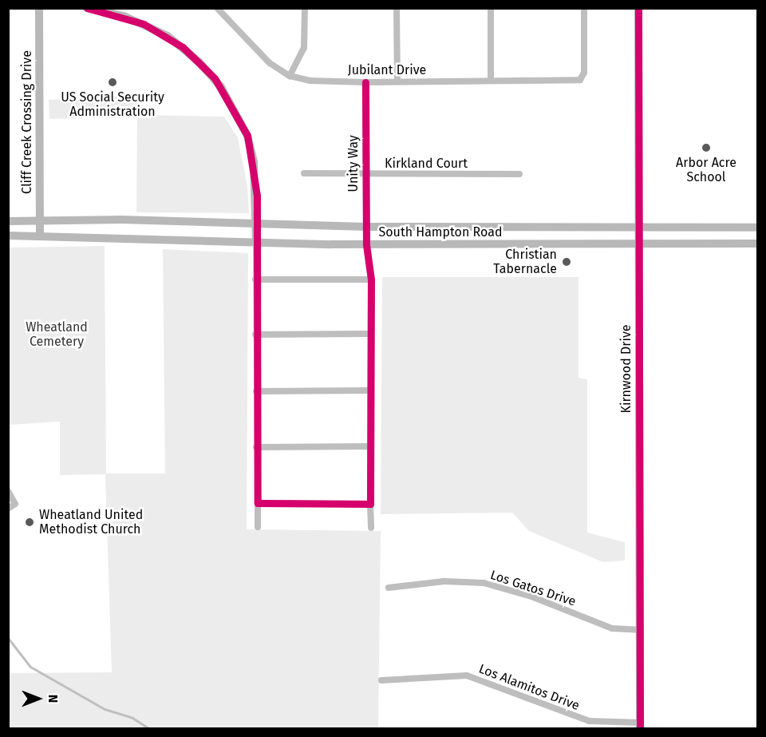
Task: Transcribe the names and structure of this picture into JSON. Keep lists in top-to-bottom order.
{
  "streets": {
    "main road": ["Cliff Creek Crossing Drive", "South Hampton Road", "Kirnwood Drive"],
    "street": [
      "Jubilant Drive",
      "Unity Way",
      "Kirkland Court",
      "Los Gatos Drive",
      "Los Alamitos Drive"
    ]
  },
  "crossings": [
    ["Jubilant Drive", "Unity Way"],
    ["Cliff Creek Crossing Drive", "South Hampton Road"],
    ["Unity Way", "Kirkland Court"],
    ["Unity Way", "South Hampton Road"],
    ["South Hampton Road", "Kirnwood Drive"],
    ["Kirnwood Drive", "Los Gatos Drive"],
    ["Kirnwood Drive", "Los Alamitos Drive"]
  ],
  "parks": ["Wheatland Cemetery"],
  "places": [
    "US Social Security Administration",
    "Arbor Acre School",
    "Christian Tabernacle",
    "Wheatland United Methodist Church"
  ],
  "north": "right"
}
